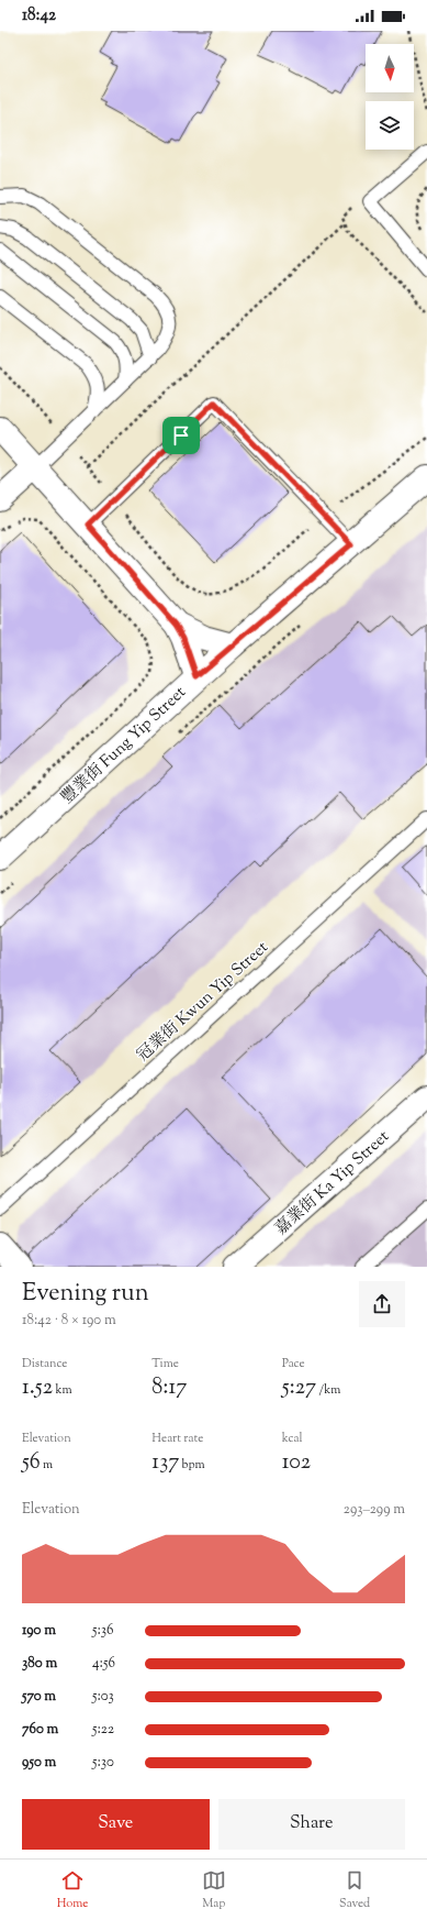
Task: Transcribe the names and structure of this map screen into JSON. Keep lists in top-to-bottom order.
{
  "streets": {
    "street": ["豐業街 Fung Yip Street", "嘉業街 Ka Yip Street"],
    "lane": ["冠業街 Kwun Yip Street"]
  },
  "north": "bottom",
  "page": {
    "status": "18:42",
    "heading": ["Evening run", "18:42 · 8 × 190 m"],
    "stats": [
      ["Distance", "1.52 km"],
      ["Time", "8:17"],
      ["Pace", "5:27 /km"],
      ["Elevation", "56 m"],
      ["Heart rate", "137 bpm"],
      ["kcal", "102"]
    ],
    "chart": ["Elevation", "293–299 m"],
    "list": [
      {
        "name": "190 m",
        "note": "5:36"
      },
      {
        "name": "380 m",
        "note": "4:56"
      },
      {
        "name": "570 m",
        "note": "5:03"
      },
      {
        "name": "760 m",
        "note": "5:22"
      },
      {
        "name": "950 m",
        "note": "5:30"
      }
    ],
    "buttons": ["Save", "Share"],
    "tabs": ["Home", "Map", "Saved"]
  }
}
